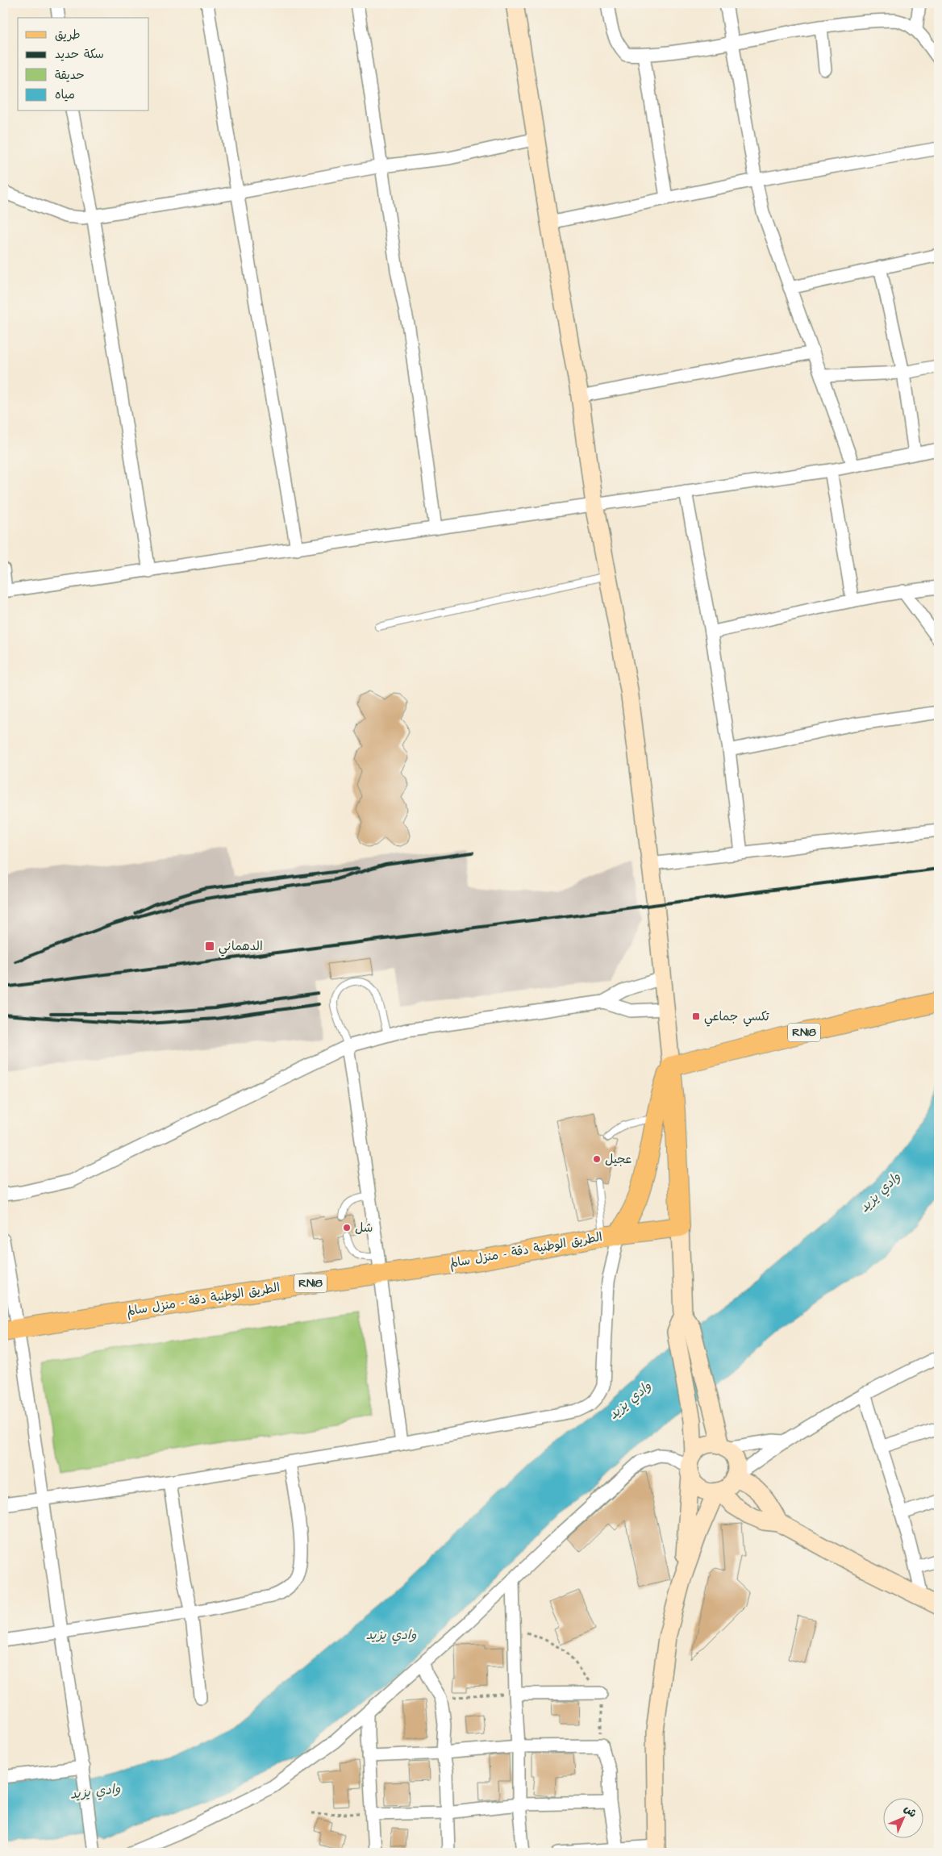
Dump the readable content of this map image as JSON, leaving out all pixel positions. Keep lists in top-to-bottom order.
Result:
{
  "streets": {
    "main road": ["RN18", "الطريق الوطنية دقة - منزل سالم"]
  },
  "crossings": [
    ["RN18", "الطريق الوطنية دقة - منزل سالم"]
  ],
  "water": ["وادي يزيد"],
  "places": {
    "transit": ["الدهماني", "تكسي جماعي"],
    "other": ["عجيل", "شل"]
  },
  "legend": [
    "طريق",
    "سكة حديد",
    "حديقة",
    "مياه"
  ],
  "north": "top right"
}
